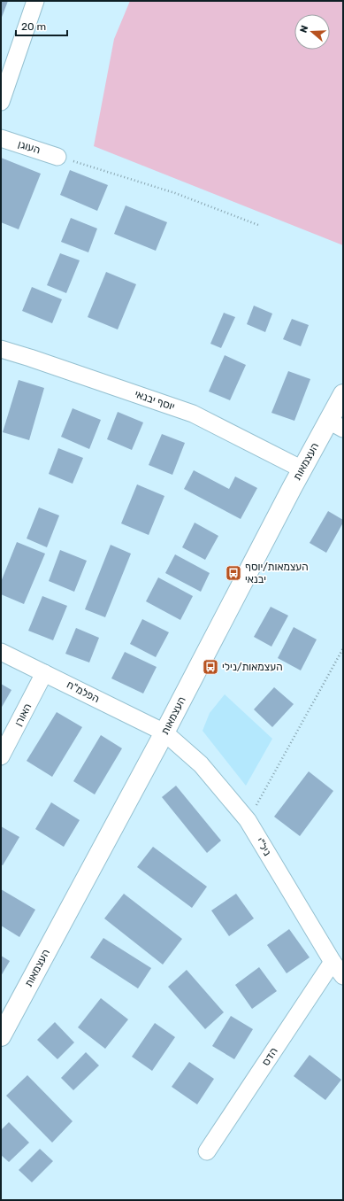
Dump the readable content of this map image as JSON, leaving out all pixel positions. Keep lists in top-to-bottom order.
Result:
{
  "streets": {
    "street": [
      "העוגן",
      "יוסף יבנאי",
      "העצמאות",
      "הפלמ\"ח",
      "האורן",
      "ניל\"י",
      "הדס"
    ]
  },
  "crossings": [
    ["יוסף יבנאי", "העצמאות"],
    ["העצמאות", "הפלמ\"ח"],
    ["העצמאות", "ניל\"י"],
    ["הפלמ\"ח", "האורן"],
    ["הפלמ\"ח", "ניל\"י"],
    ["ניל\"י", "הדס"]
  ],
  "places": {
    "bus stop": ["העצמאות/יוסף יבנאי", "העצמאות/נילי"]
  },
  "scale_bar": "20 m",
  "north": "left"
}
